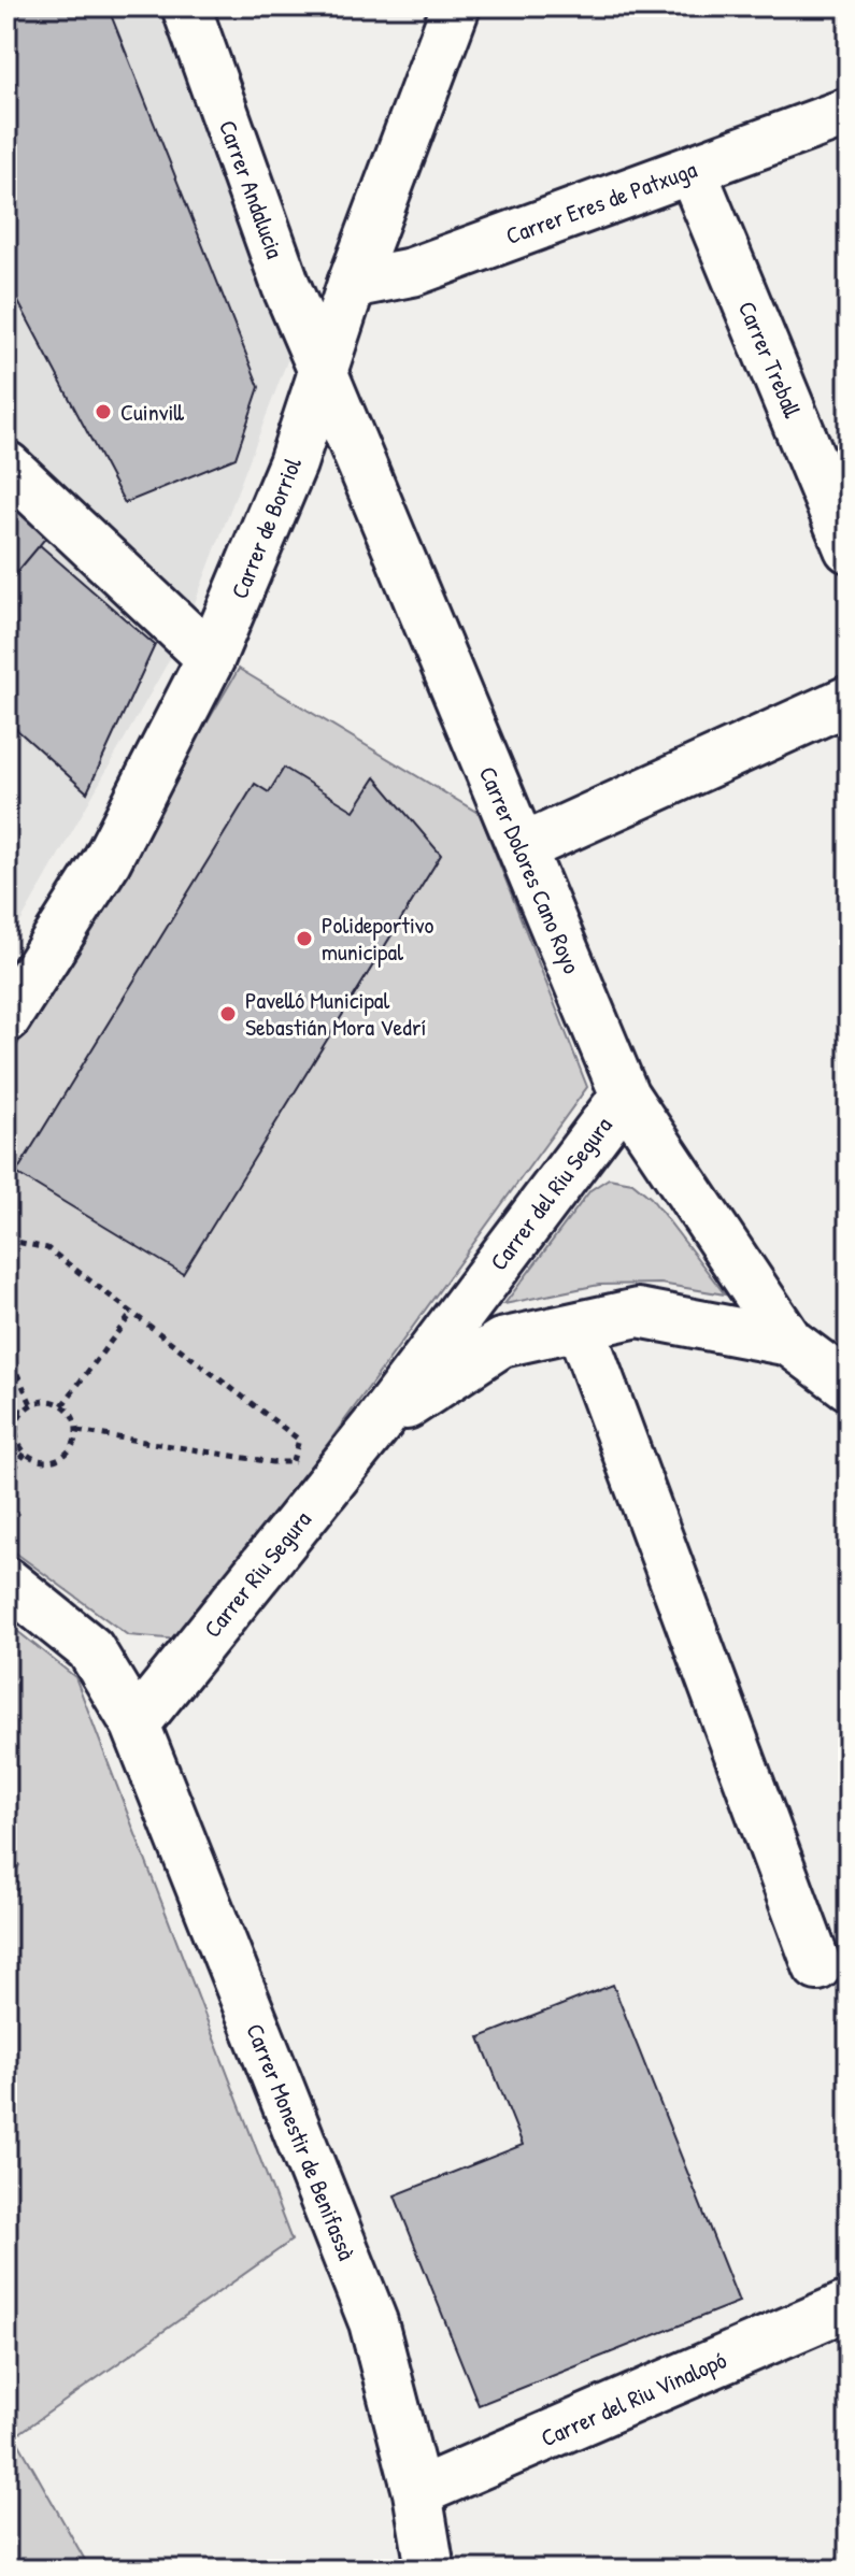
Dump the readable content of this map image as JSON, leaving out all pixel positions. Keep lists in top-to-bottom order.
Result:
{
  "streets": {
    "street": [
      "Carrer Andalucia",
      "Carrer Eres de Patxuga",
      "Carrer Treball",
      "Carrer de Borriol",
      "Carrer Dolores Cano Royo",
      "Carrer del Riu Segura",
      "Carrer Riu Segura",
      "Carrer Monestir de Benifassà",
      "Carrer del Riu Vinalopó"
    ]
  },
  "crossings": [
    ["Carrer Andalucia", "Carrer de Borriol"],
    ["Carrer Andalucia", "Carrer Dolores Cano Royo"],
    ["Carrer Eres de Patxuga", "Carrer Treball"],
    ["Carrer Eres de Patxuga", "Carrer de Borriol"],
    ["Carrer de Borriol", "Carrer Dolores Cano Royo"],
    ["Carrer Dolores Cano Royo", "Carrer del Riu Segura"],
    ["Carrer del Riu Segura", "Carrer Riu Segura"],
    ["Carrer Riu Segura", "Carrer Monestir de Benifassà"],
    ["Carrer Monestir de Benifassà", "Carrer del Riu Vinalopó"]
  ],
  "places": ["Cuinvill", "Polideportivo municipal", "Pavelló Municipal Sebastián Mora Vedrí"]
}
